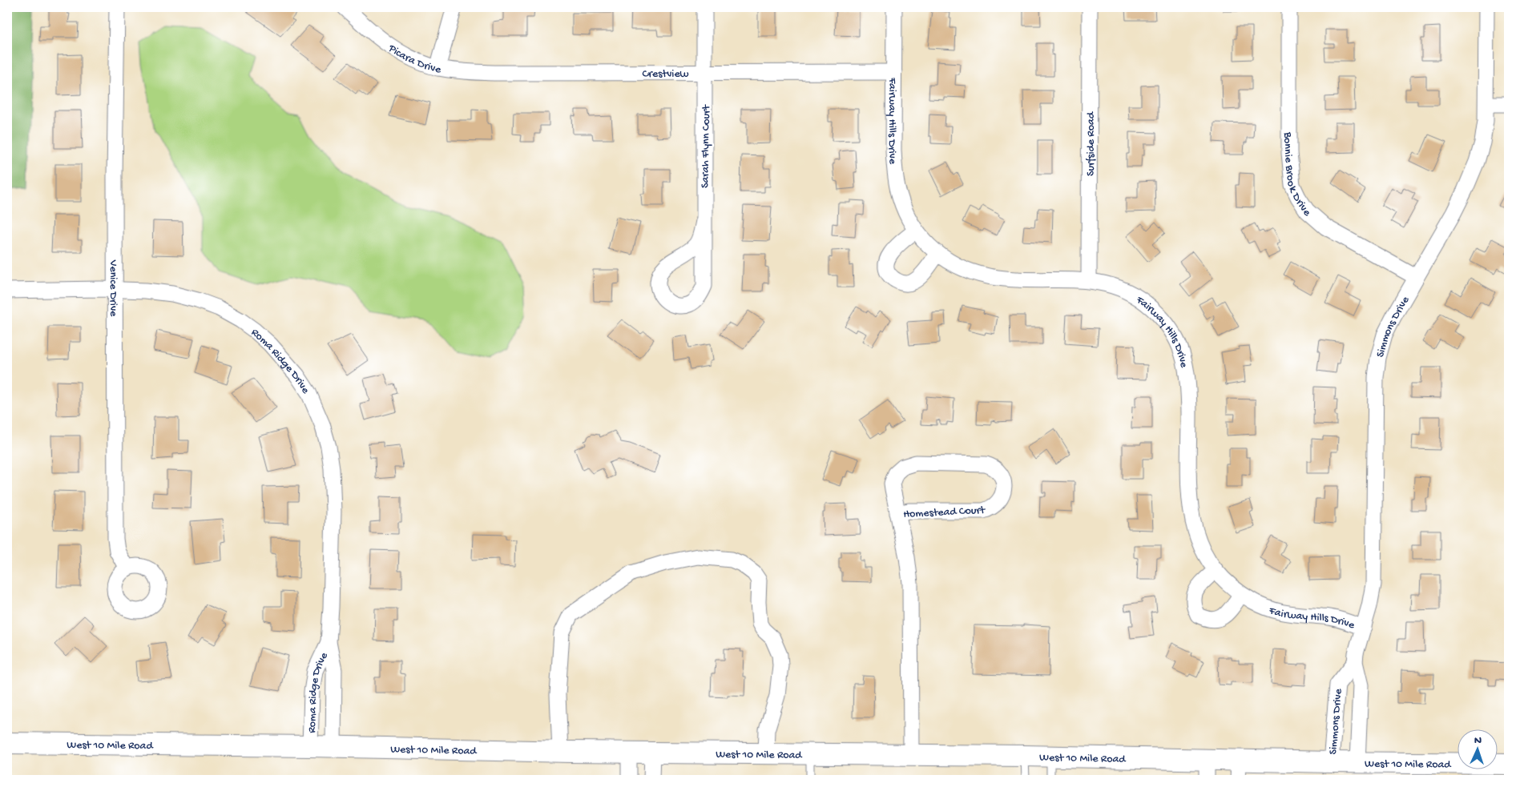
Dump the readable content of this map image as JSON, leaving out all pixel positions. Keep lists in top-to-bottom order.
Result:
{
  "streets": {
    "main road": ["West 10 Mile Road"],
    "street": [
      "Picara Drive",
      "Crestview",
      "Fairway Hills Drive",
      "Surfside Road",
      "Sarah Flynn Court",
      "Bonnie Brook Drive",
      "Venice Drive",
      "Simmons Drive",
      "Roma Ridge Drive",
      "Homestead Court"
    ]
  },
  "crossings": [
    ["Picara Drive", "Crestview"],
    ["Crestview", "Fairway Hills Drive"],
    ["Crestview", "Sarah Flynn Court"],
    ["Fairway Hills Drive", "Surfside Road"],
    ["Fairway Hills Drive", "Simmons Drive"],
    ["Bonnie Brook Drive", "Simmons Drive"],
    ["Venice Drive", "Roma Ridge Drive"],
    ["Simmons Drive", "West 10 Mile Road"],
    ["Roma Ridge Drive", "West 10 Mile Road"],
    ["Homestead Court", "West 10 Mile Road"]
  ],
  "north": "top"
}
